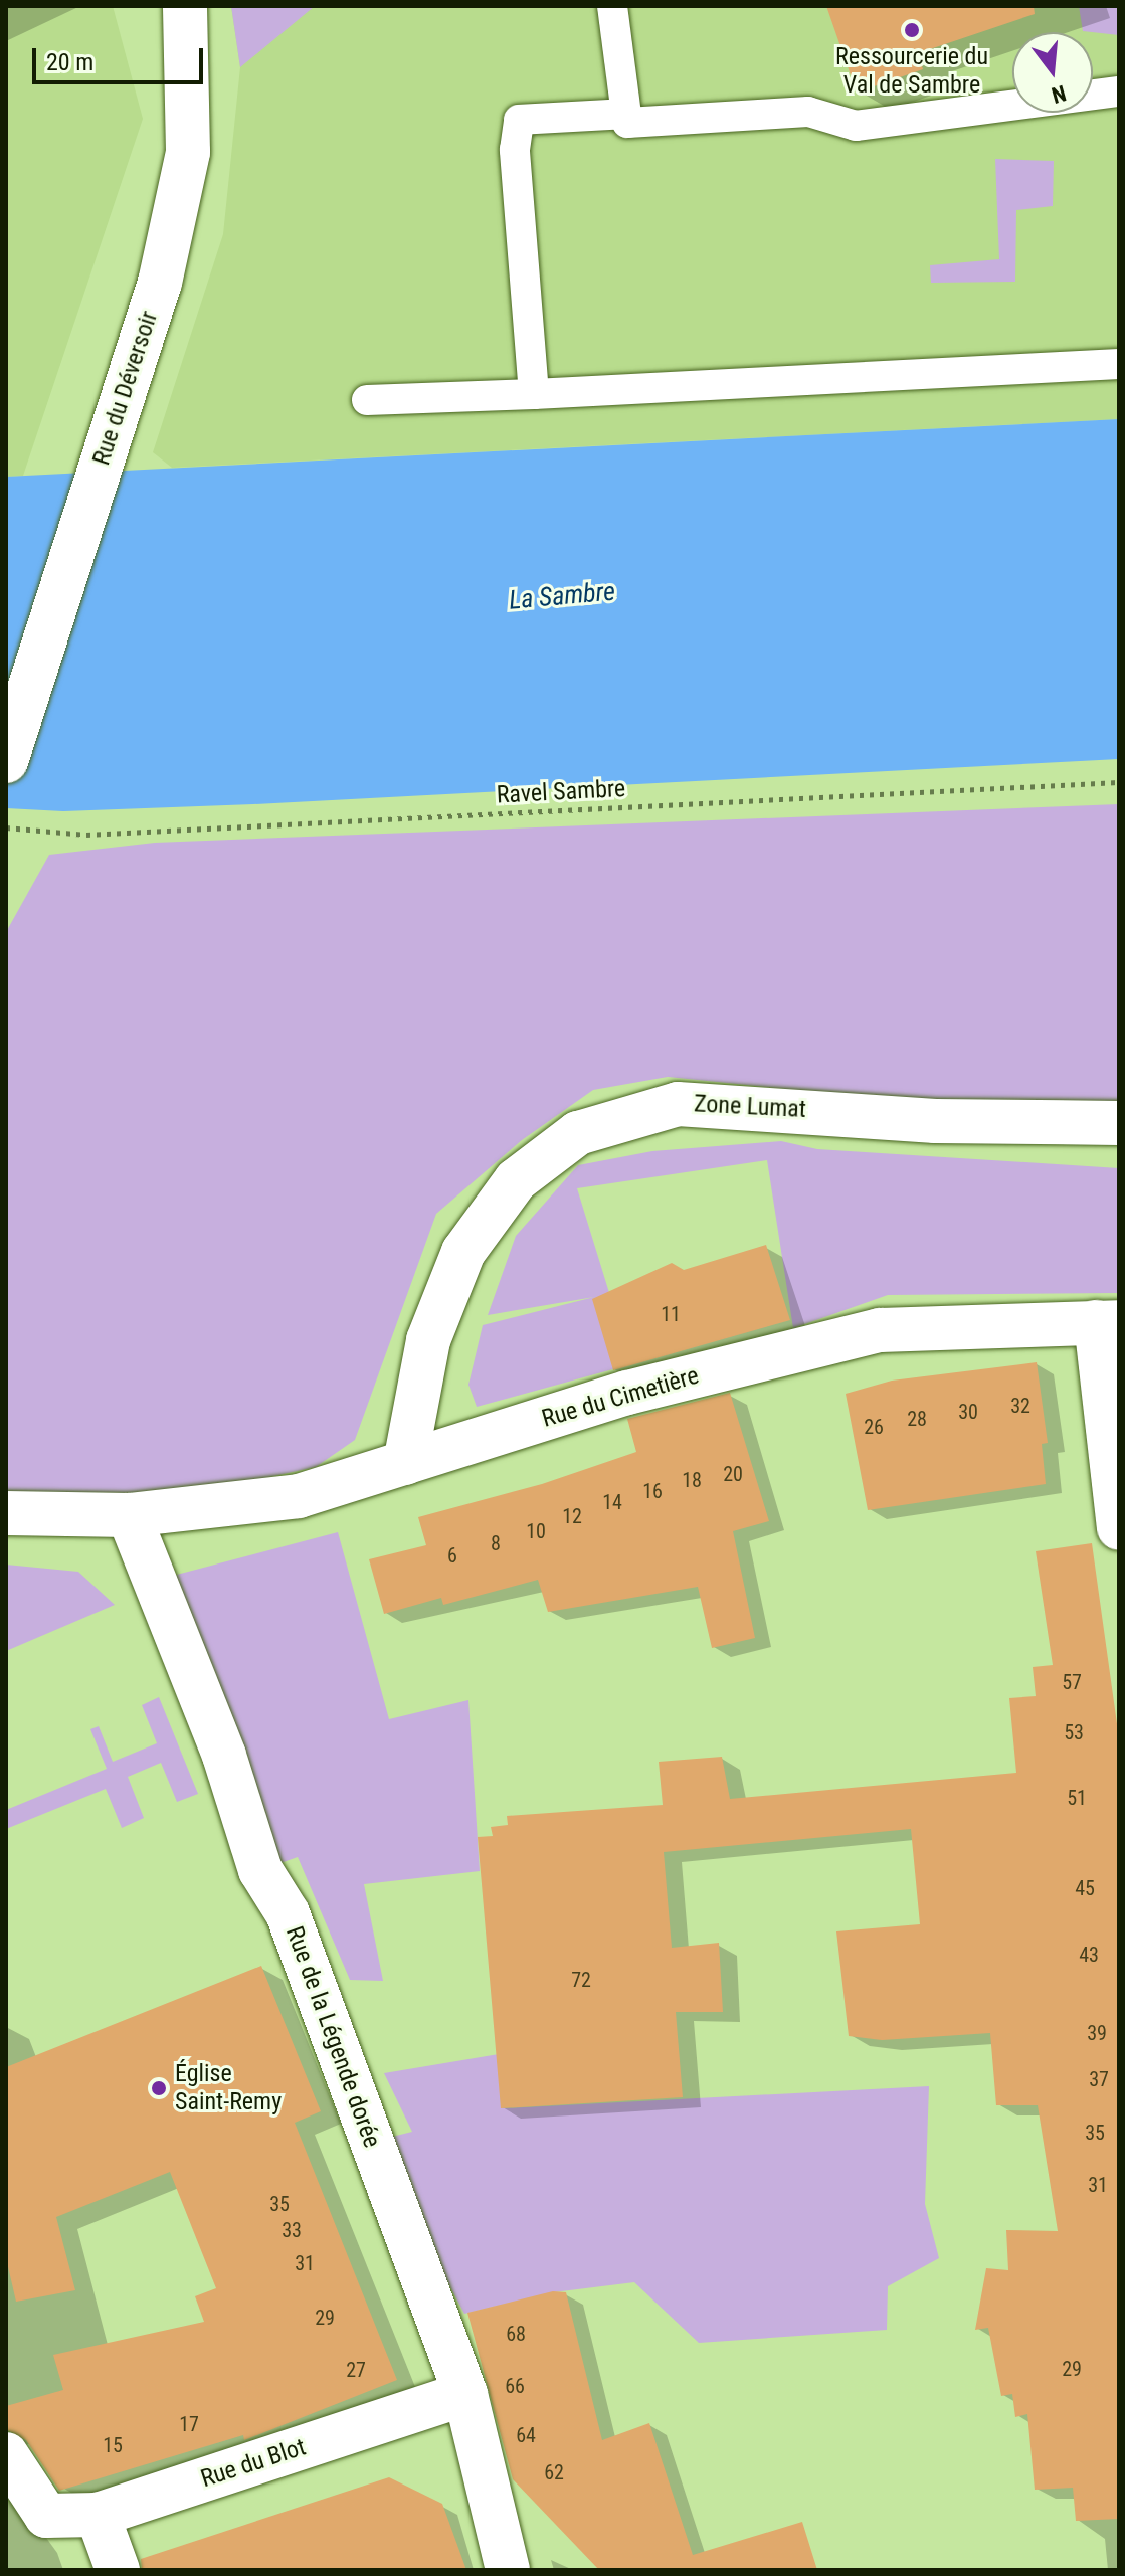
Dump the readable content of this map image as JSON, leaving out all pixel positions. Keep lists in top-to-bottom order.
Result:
{
  "streets": {
    "street": [
      "Rue du Déversoir",
      "Zone Lumat",
      "Rue du Cimetière",
      "Rue de la Légende dorée",
      "Rue du Blot"
    ],
    "path": ["Ravel Sambre"]
  },
  "crossings": [
    ["Zone Lumat", "Rue du Cimetière"],
    ["Rue du Cimetière", "Rue de la Légende dorée"],
    ["Rue de la Légende dorée", "Rue du Blot"]
  ],
  "water": ["La Sambre"],
  "places": ["Ressourcerie du Val de Sambre", "Église Saint-Remy"],
  "house_numbers": [
    "11",
    "32",
    "30",
    "28",
    "26",
    "20",
    "18",
    "16",
    "14",
    "12",
    "10",
    "8",
    "6",
    "57",
    "53",
    "51",
    "45",
    "43",
    "72",
    "39",
    "37",
    "35",
    "31",
    "35",
    "33",
    "31",
    "29",
    "68",
    "29",
    "27",
    "66",
    "17",
    "64",
    "15",
    "62"
  ],
  "scale_bar": "20 m",
  "north": "bottom"
}
